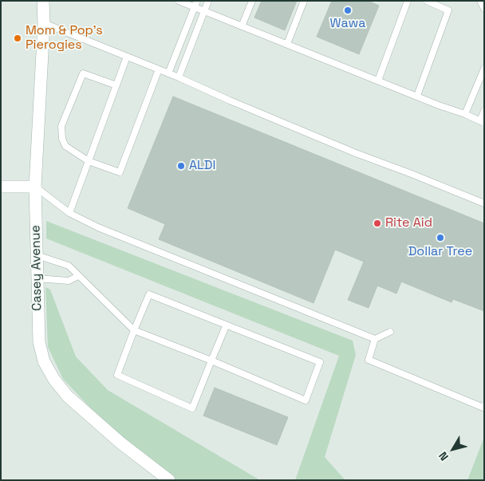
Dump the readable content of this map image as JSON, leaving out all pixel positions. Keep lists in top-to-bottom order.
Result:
{
  "streets": {
    "street": ["Casey Avenue"]
  },
  "places": [
    "Wawa",
    "Mom & Pop's Pierogies",
    "ALDI",
    "Rite Aid",
    "Dollar Tree"
  ],
  "north": "bottom left"
}
